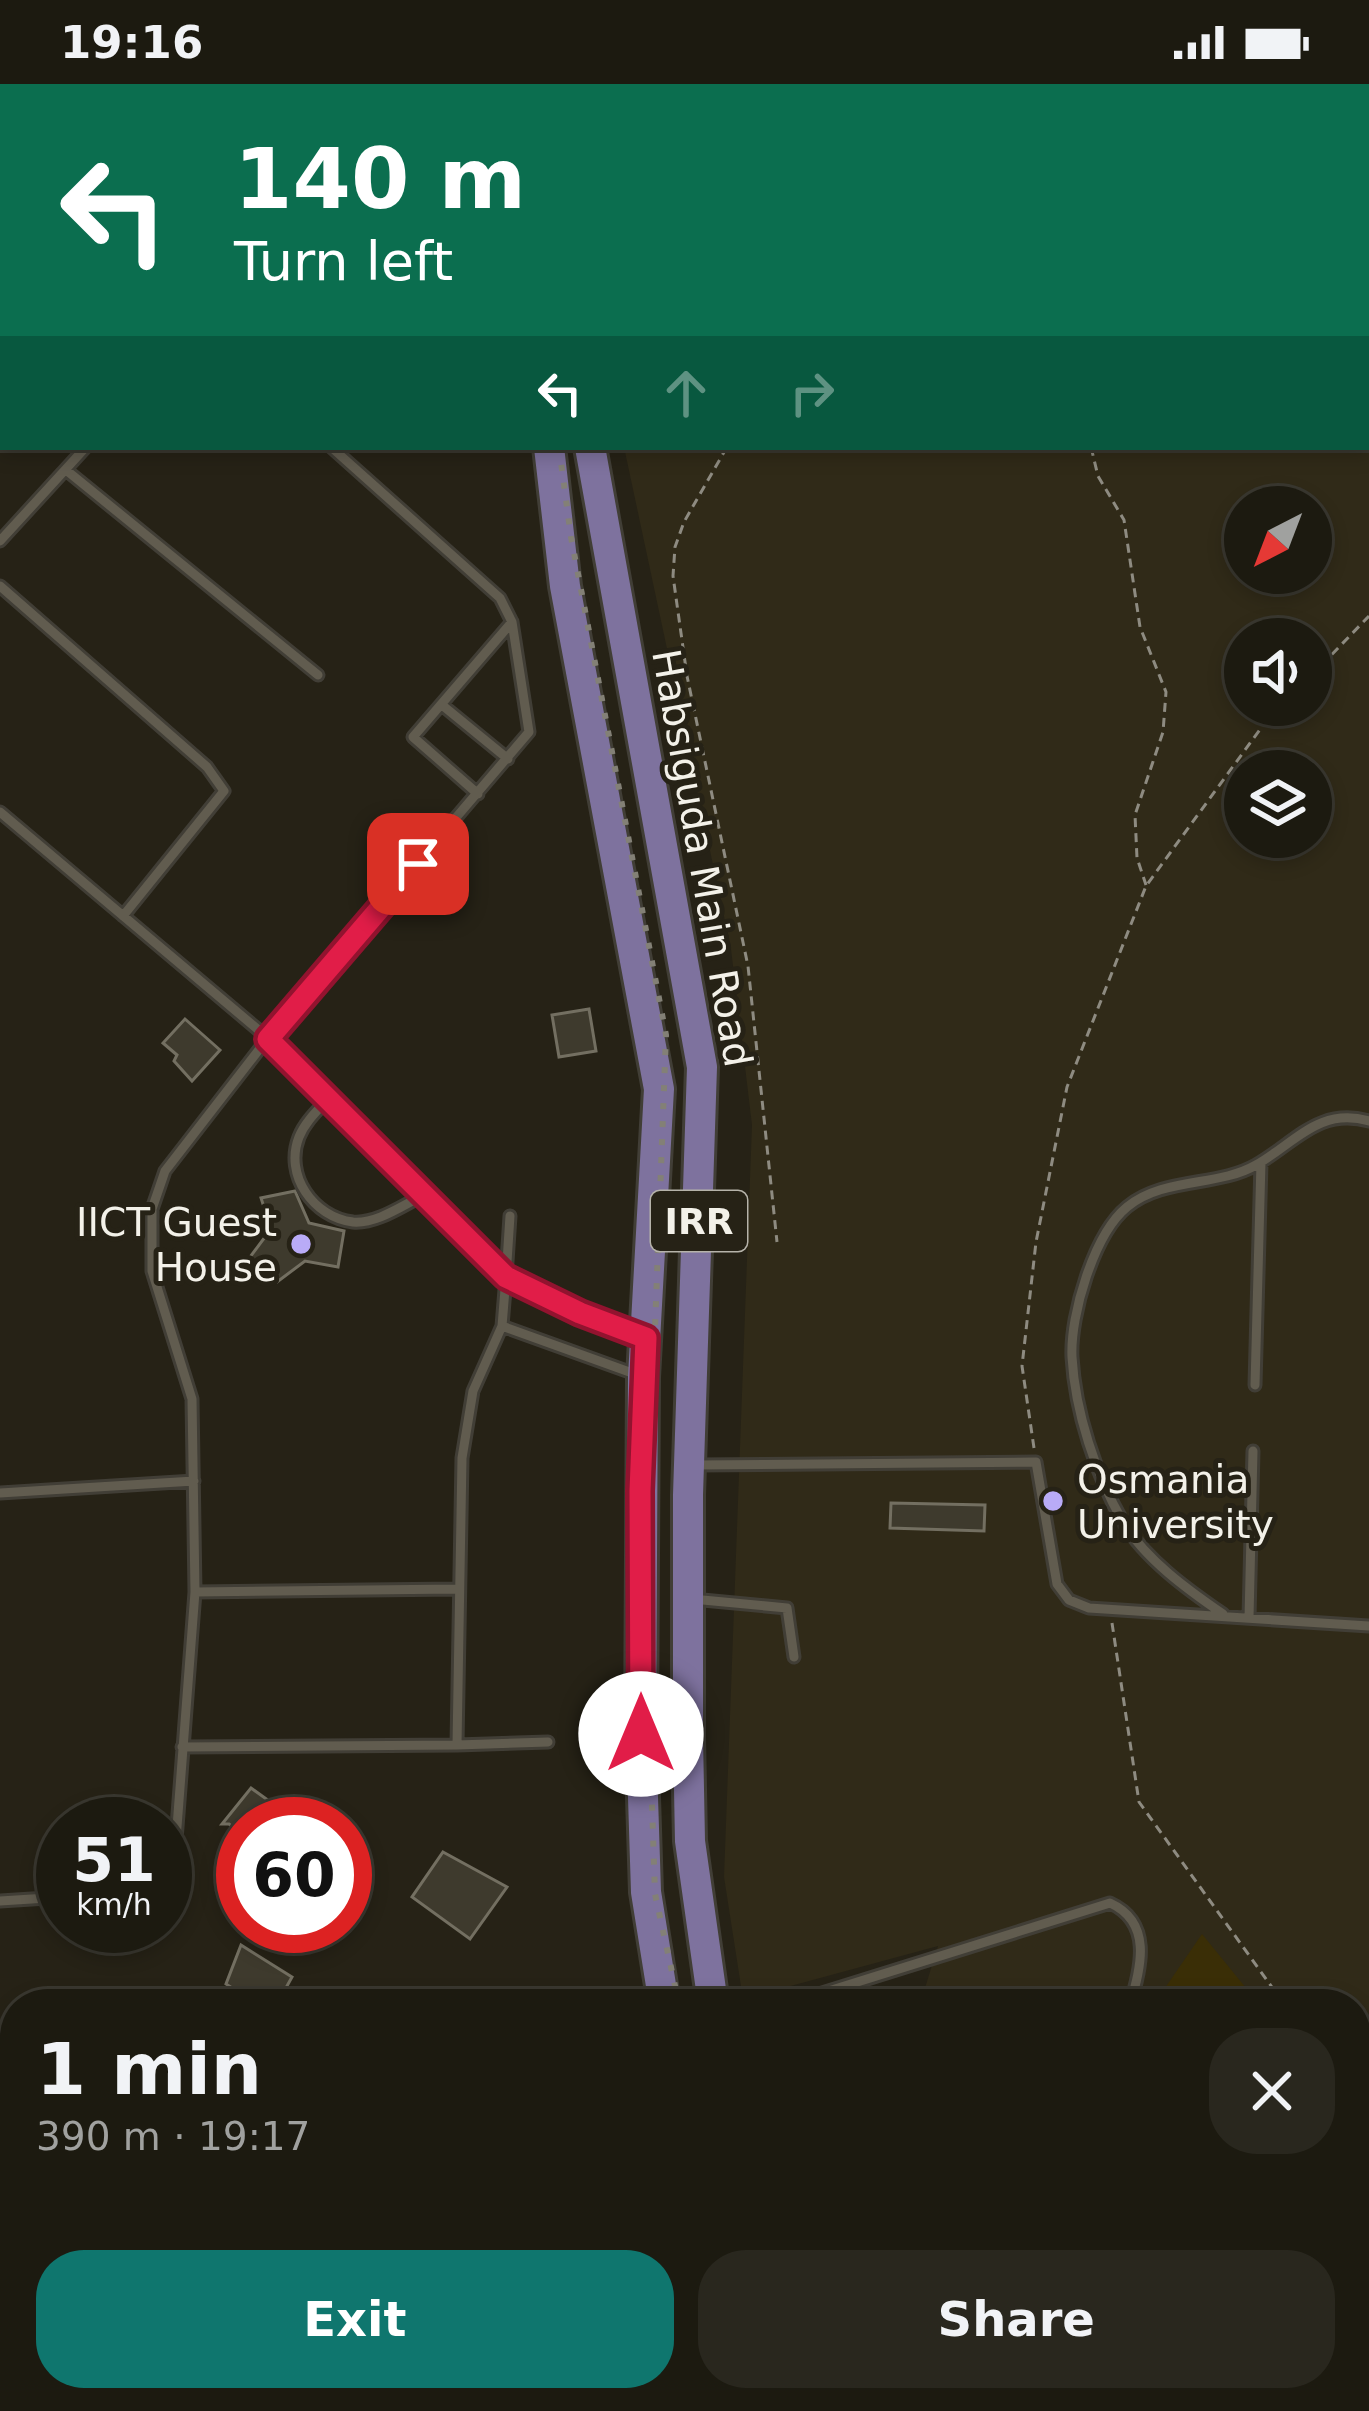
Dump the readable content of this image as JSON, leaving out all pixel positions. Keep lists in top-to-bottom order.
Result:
{
  "streets": {
    "main road": ["Habsiguda Main Road", "IRR"]
  },
  "places": ["IICT Guest House", "Osmania University"],
  "north": "bottom left",
  "page": {
    "status": "19:16",
    "turn": ["140 m", "Turn left"],
    "speed": "51 km/h",
    "limit": "60",
    "heading": ["1 min", "390 m · 19:17"],
    "buttons": ["Exit", "Share"]
  }
}
